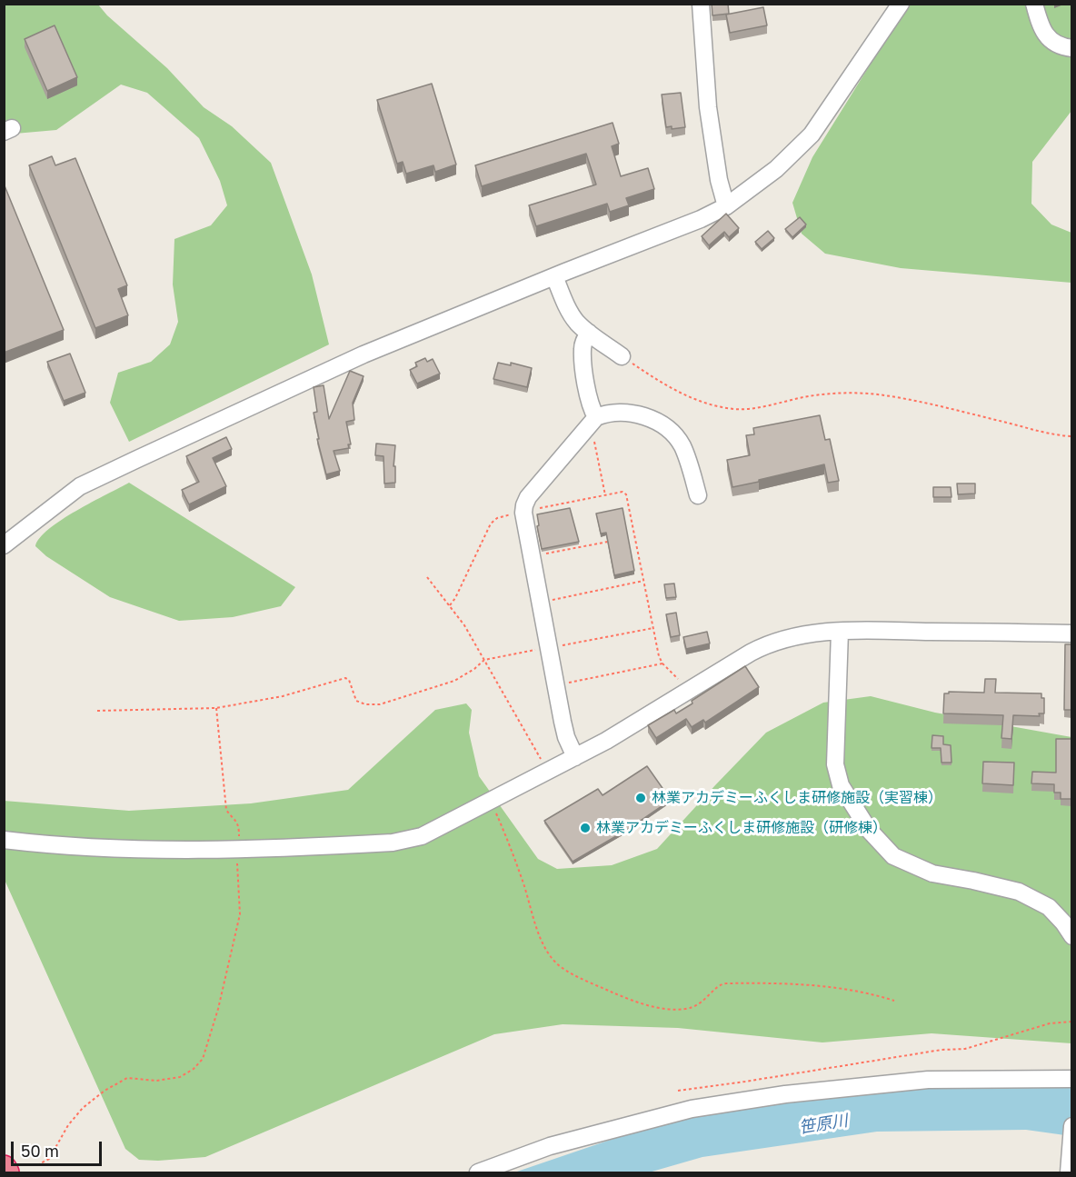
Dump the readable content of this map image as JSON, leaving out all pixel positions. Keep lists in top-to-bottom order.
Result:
{
  "water": ["笹原川"],
  "places": ["林業アカデミーふくしま研修施設（実習棟）", "林業アカデミーふくしま研修施設（研修棟）"],
  "scale_bar": "50 m"
}
